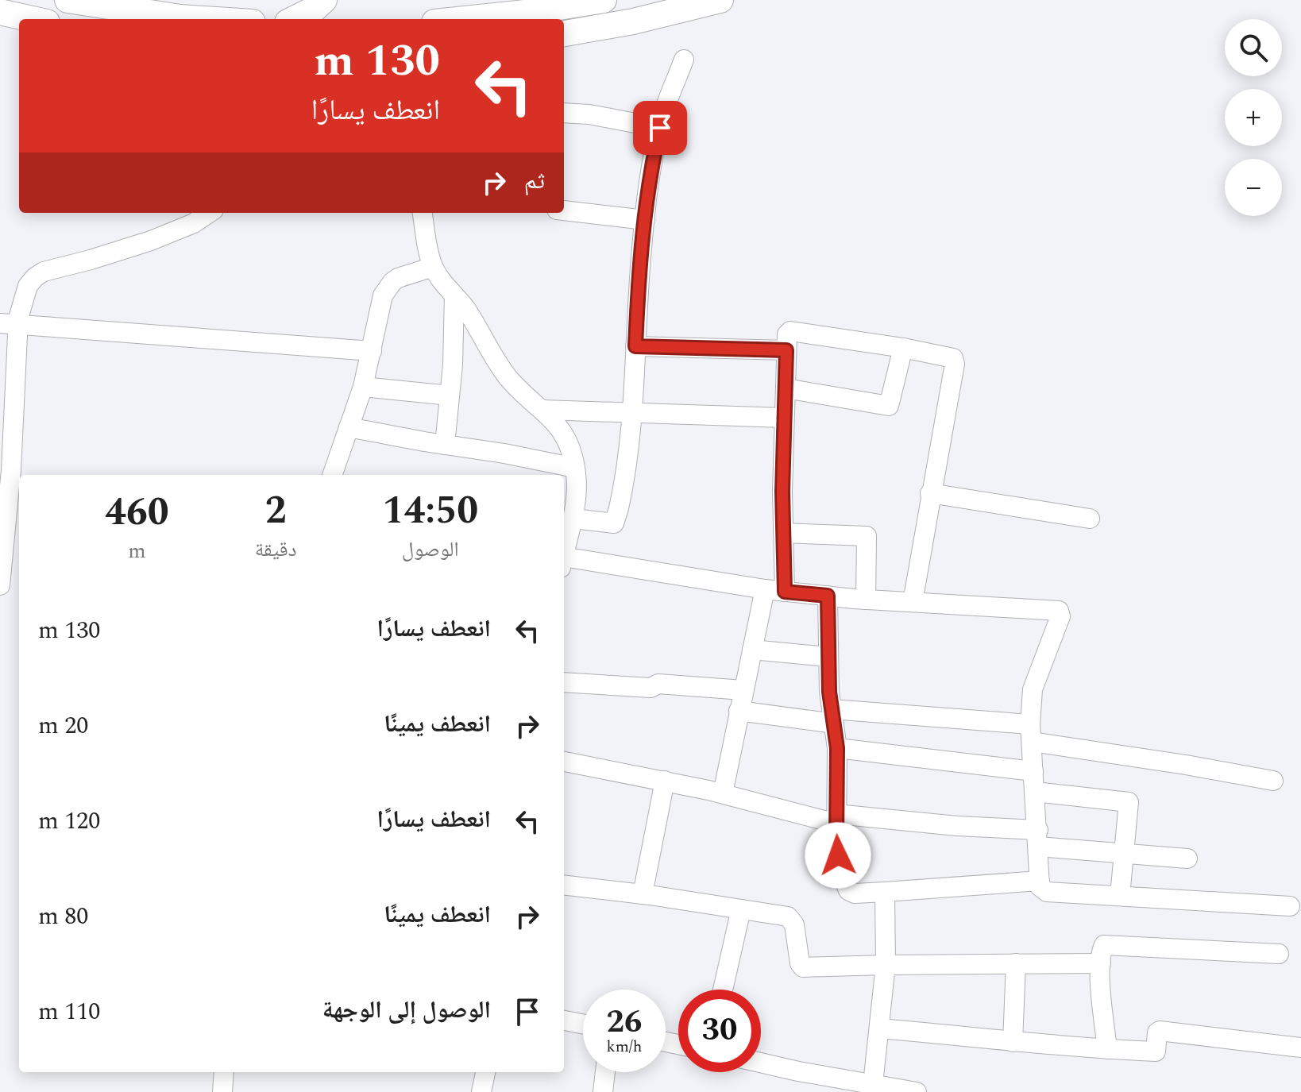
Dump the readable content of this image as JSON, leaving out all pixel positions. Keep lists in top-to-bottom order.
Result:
{
  "page": {
    "map_buttons": ["+", "−"],
    "turn": ["130 m", "انعطف يسارًا"],
    "then": "ثم",
    "eta": [
      "14:50",
      "الوصول",
      "2",
      "دقيقة",
      "460",
      "m"
    ],
    "list": [
      {
        "name": "انعطف يسارًا",
        "value": "130 m"
      },
      {
        "name": "انعطف يمينًا",
        "value": "20 m"
      },
      {
        "name": "انعطف يسارًا",
        "value": "120 m"
      },
      {
        "name": "انعطف يمينًا",
        "value": "80 m"
      },
      {
        "name": "الوصول إلى الوجهة",
        "value": "110 m"
      }
    ],
    "speed": "26 km/h",
    "limit": "30"
  }
}
